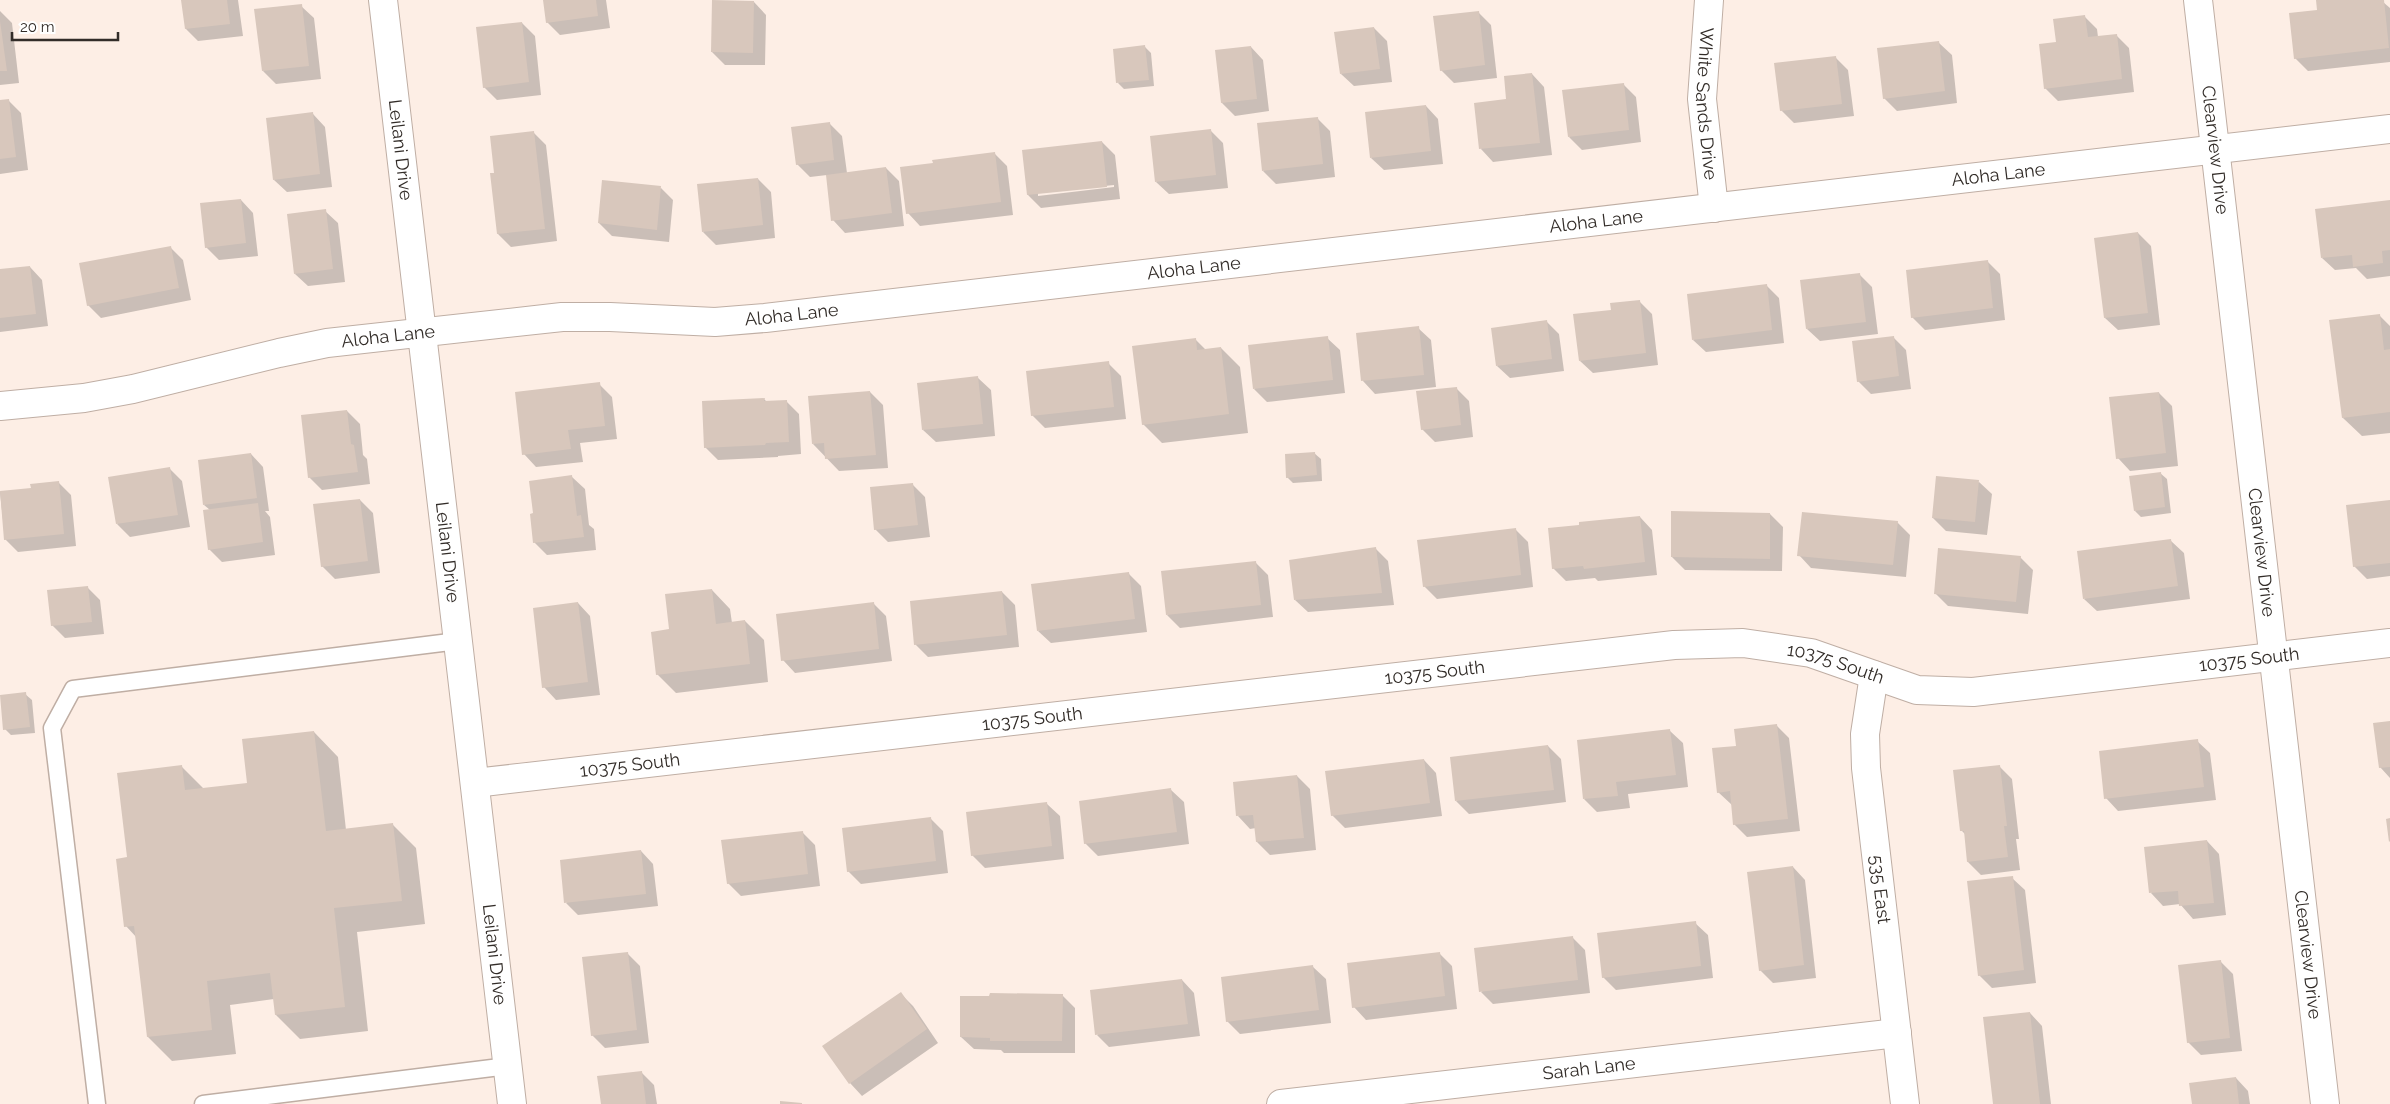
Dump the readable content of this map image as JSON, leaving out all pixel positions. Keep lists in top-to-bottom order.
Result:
{
  "streets": {
    "street": [
      "White Sands Drive",
      "Leilani Drive",
      "Clearview Drive",
      "Aloha Lane",
      "10375 South",
      "535 East",
      "Sarah Lane"
    ]
  },
  "crossings": [
    ["White Sands Drive", "Aloha Lane"],
    ["Leilani Drive", "Aloha Lane"],
    ["Leilani Drive", "10375 South"],
    ["Clearview Drive", "Aloha Lane"],
    ["Clearview Drive", "10375 South"],
    ["10375 South", "535 East"],
    ["535 East", "Sarah Lane"]
  ],
  "scale_bar": "20 m"
}
